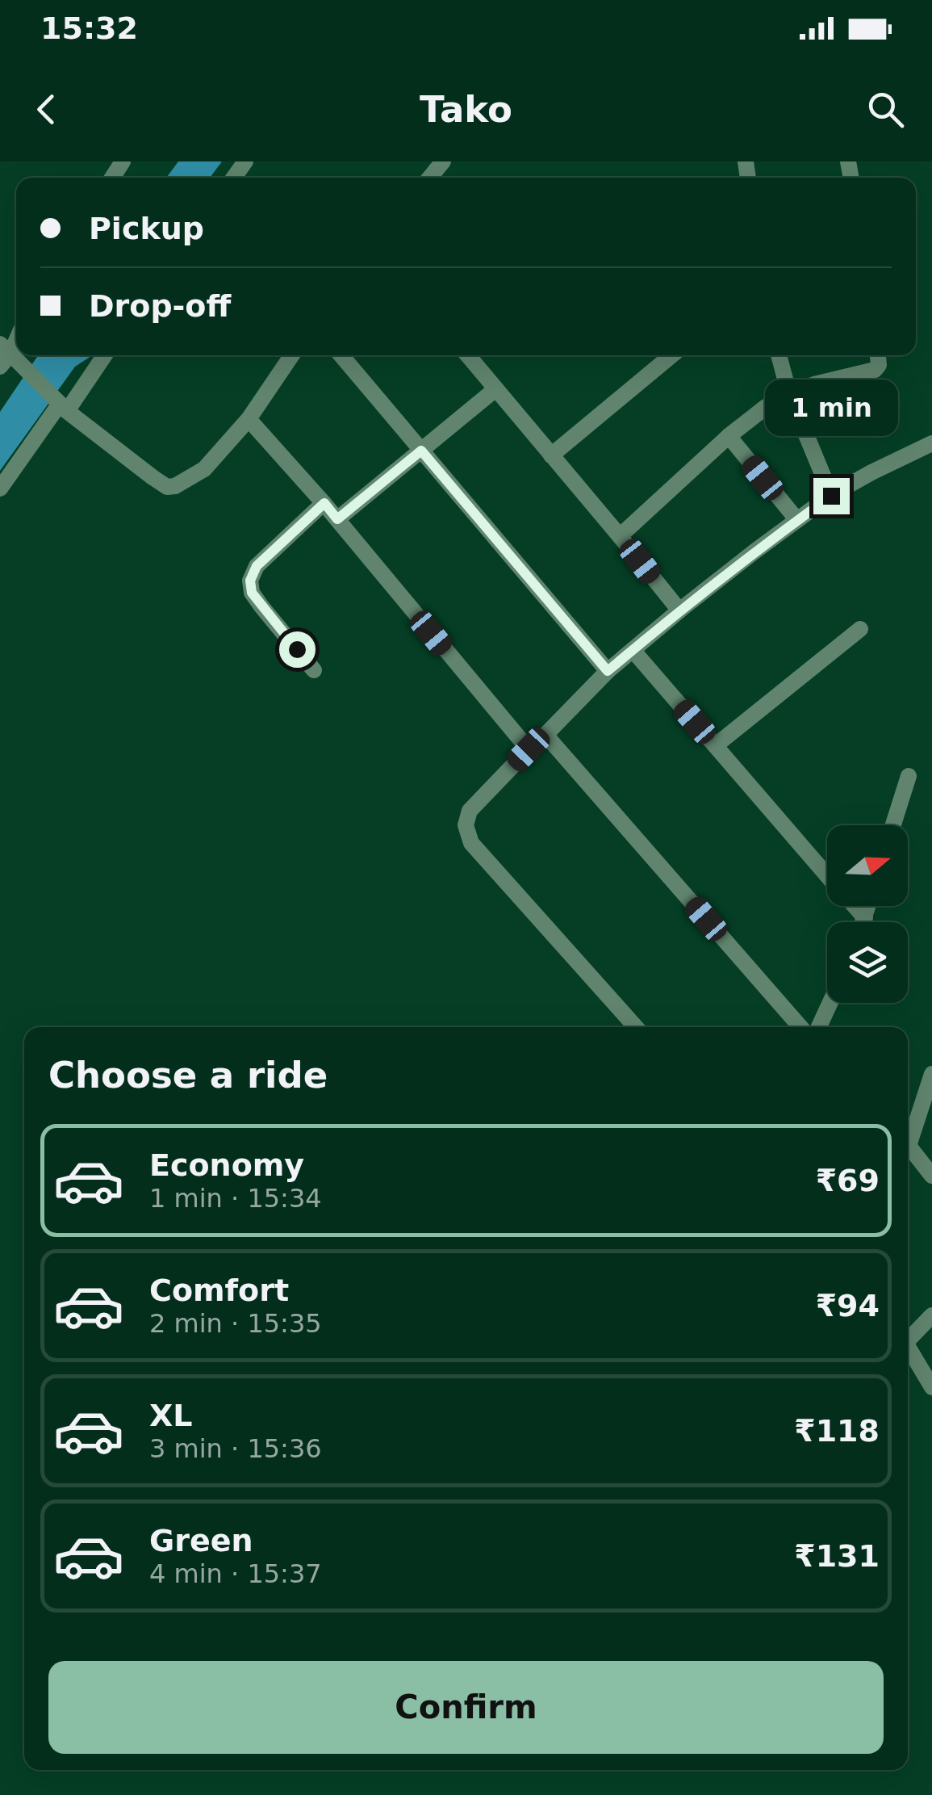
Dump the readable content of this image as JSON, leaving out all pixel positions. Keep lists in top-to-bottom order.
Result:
{
  "north": "right",
  "page": {
    "status": "15:32",
    "header": "Tako",
    "banner": ["Pickup", "Drop-off"],
    "bubble": "1 min",
    "heading": "Choose a ride",
    "list": [
      {
        "name": "Economy",
        "note": "1 min · 15:34",
        "value": "₹69"
      },
      {
        "name": "Comfort",
        "note": "2 min · 15:35",
        "value": "₹94"
      },
      {
        "name": "XL",
        "note": "3 min · 15:36",
        "value": "₹118"
      },
      {
        "name": "Green",
        "note": "4 min · 15:37",
        "value": "₹131"
      }
    ],
    "buttons": "Confirm"
  }
}
